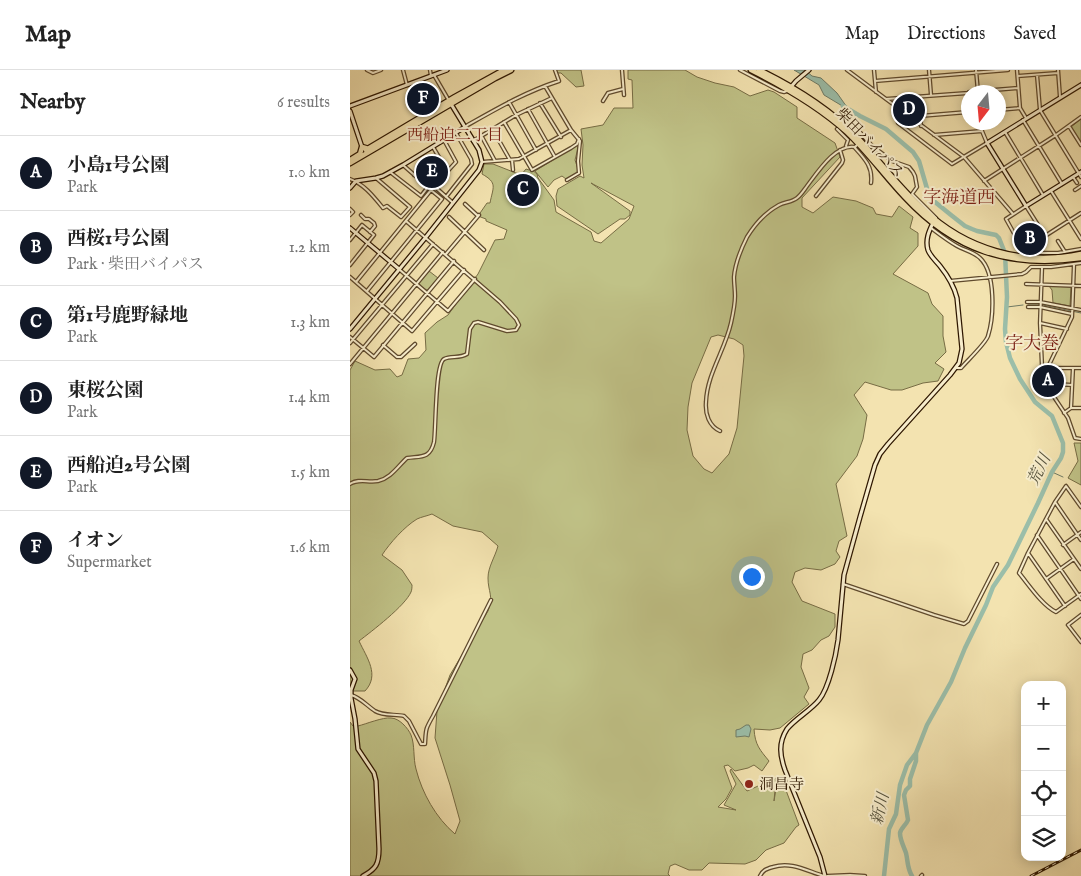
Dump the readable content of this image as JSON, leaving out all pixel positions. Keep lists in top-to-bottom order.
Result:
{
  "streets": {
    "highway": ["柴田バイパス"]
  },
  "districts": ["西船迫二丁目", "字海道西", "字大巻"],
  "water": ["荒川", "新川"],
  "places": ["洞昌寺"],
  "north": "bottom",
  "page": {
    "header": "Map",
    "nav": ["Map", "Directions", "Saved"],
    "heading": ["Nearby", "6 results"],
    "pins": [
      "F",
      "D",
      "E",
      "C",
      "B",
      "A"
    ],
    "list": [
      {
        "mark": "A",
        "name": "小島1号公園",
        "note": "Park",
        "value": "1.0 km"
      },
      {
        "mark": "B",
        "name": "西桜1号公園",
        "note": "Park · 柴田バイパス",
        "value": "1.2 km"
      },
      {
        "mark": "C",
        "name": "第1号鹿野緑地",
        "note": "Park",
        "value": "1.3 km"
      },
      {
        "mark": "D",
        "name": "東桜公園",
        "note": "Park",
        "value": "1.4 km"
      },
      {
        "mark": "E",
        "name": "西船迫2号公園",
        "note": "Park",
        "value": "1.5 km"
      },
      {
        "mark": "F",
        "name": "イオン",
        "note": "Supermarket",
        "value": "1.6 km"
      }
    ],
    "map_buttons": ["+", "−"]
  }
}
